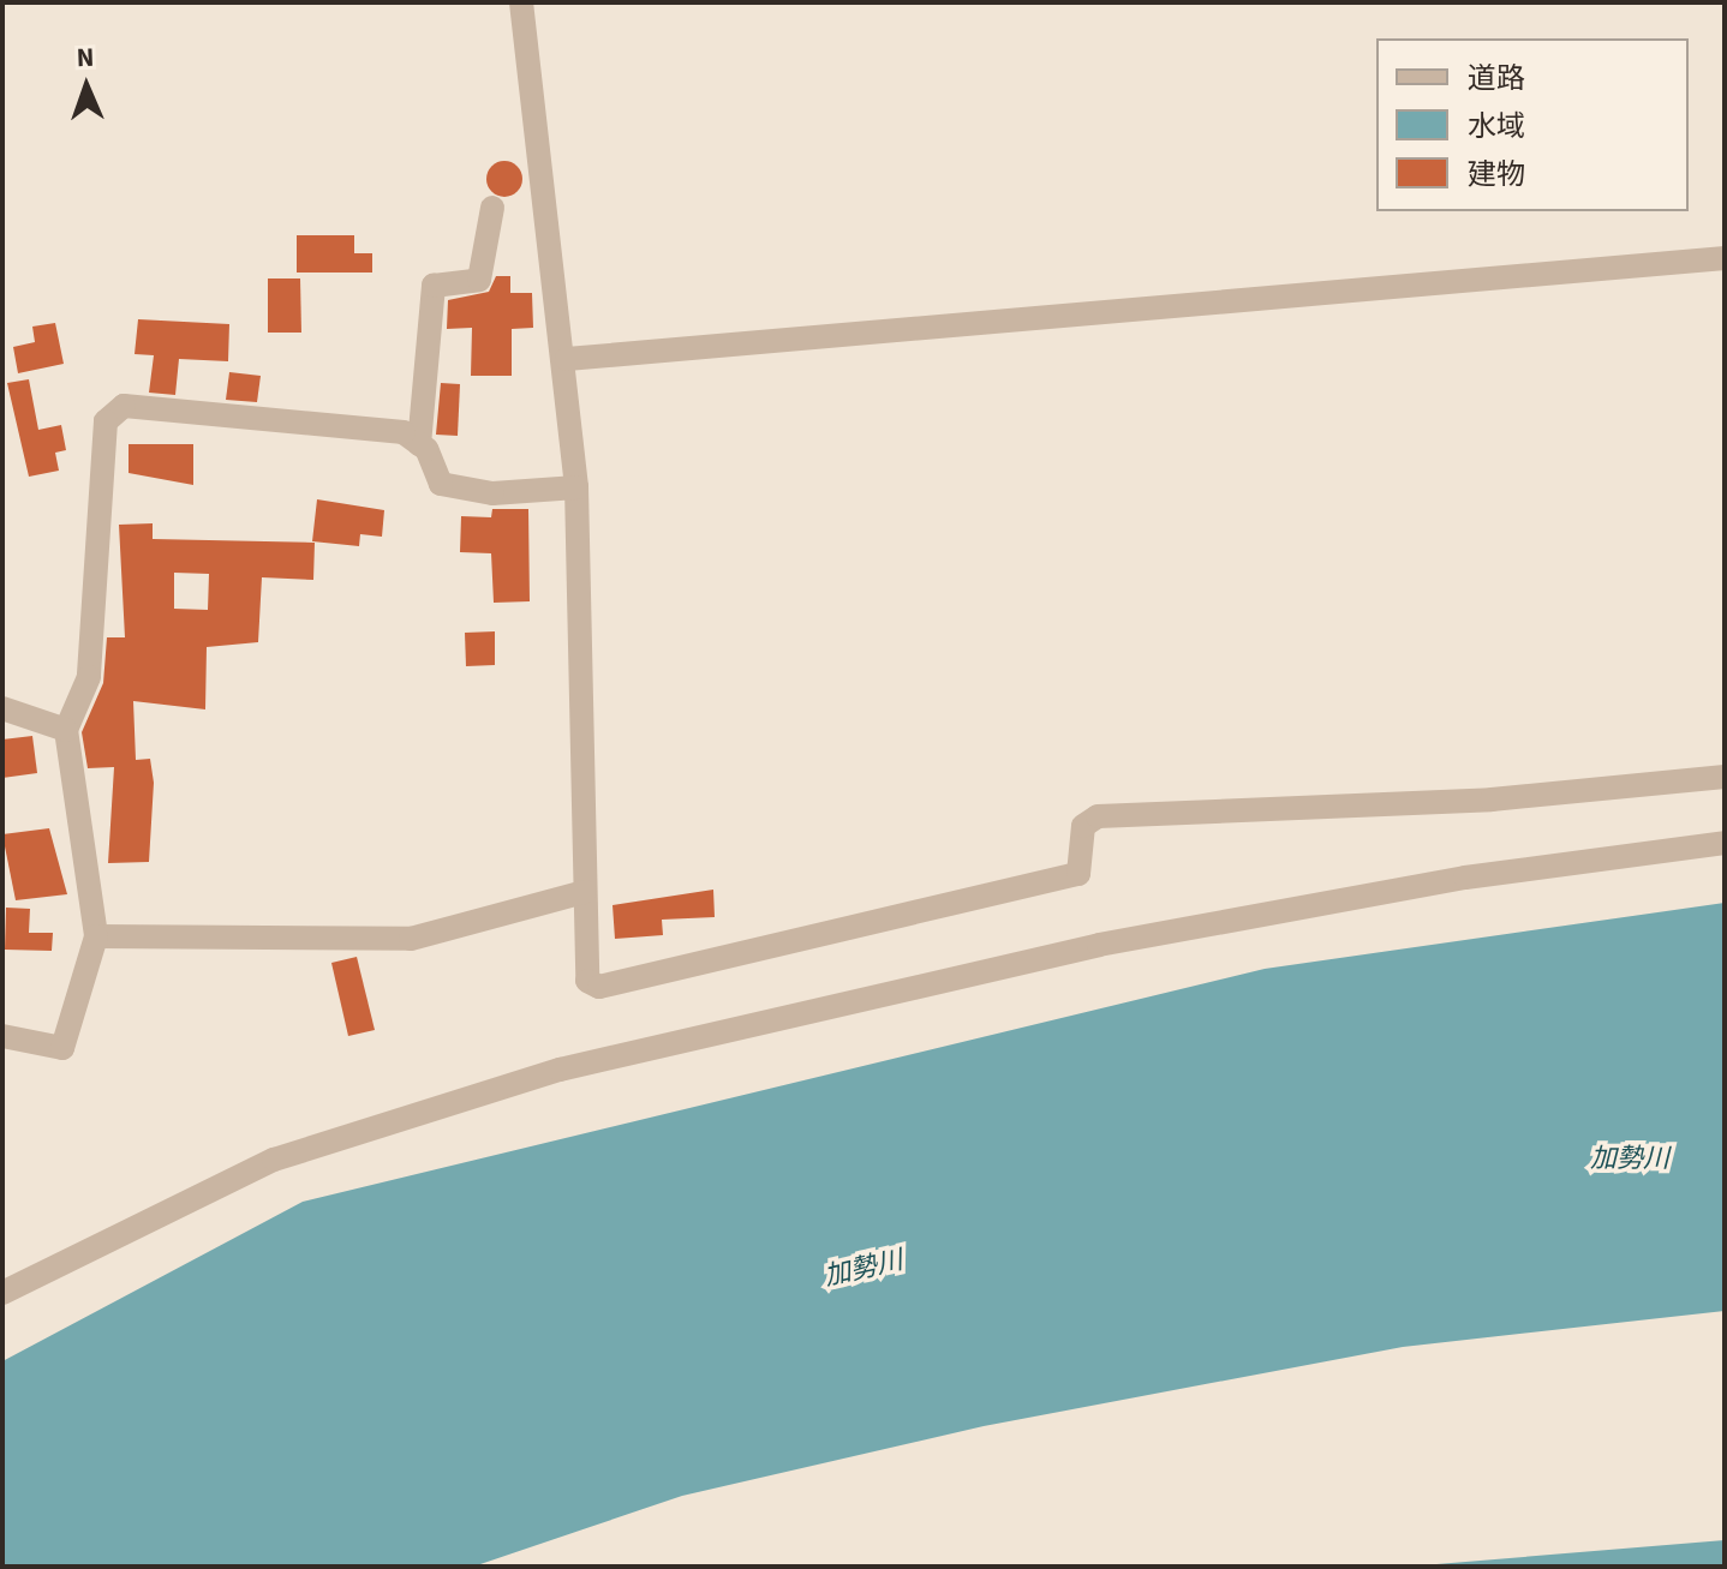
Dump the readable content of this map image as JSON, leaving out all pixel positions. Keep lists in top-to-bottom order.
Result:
{
  "water": ["加勢川"],
  "legend": ["道路", "水域", "建物"],
  "north": "top"
}
